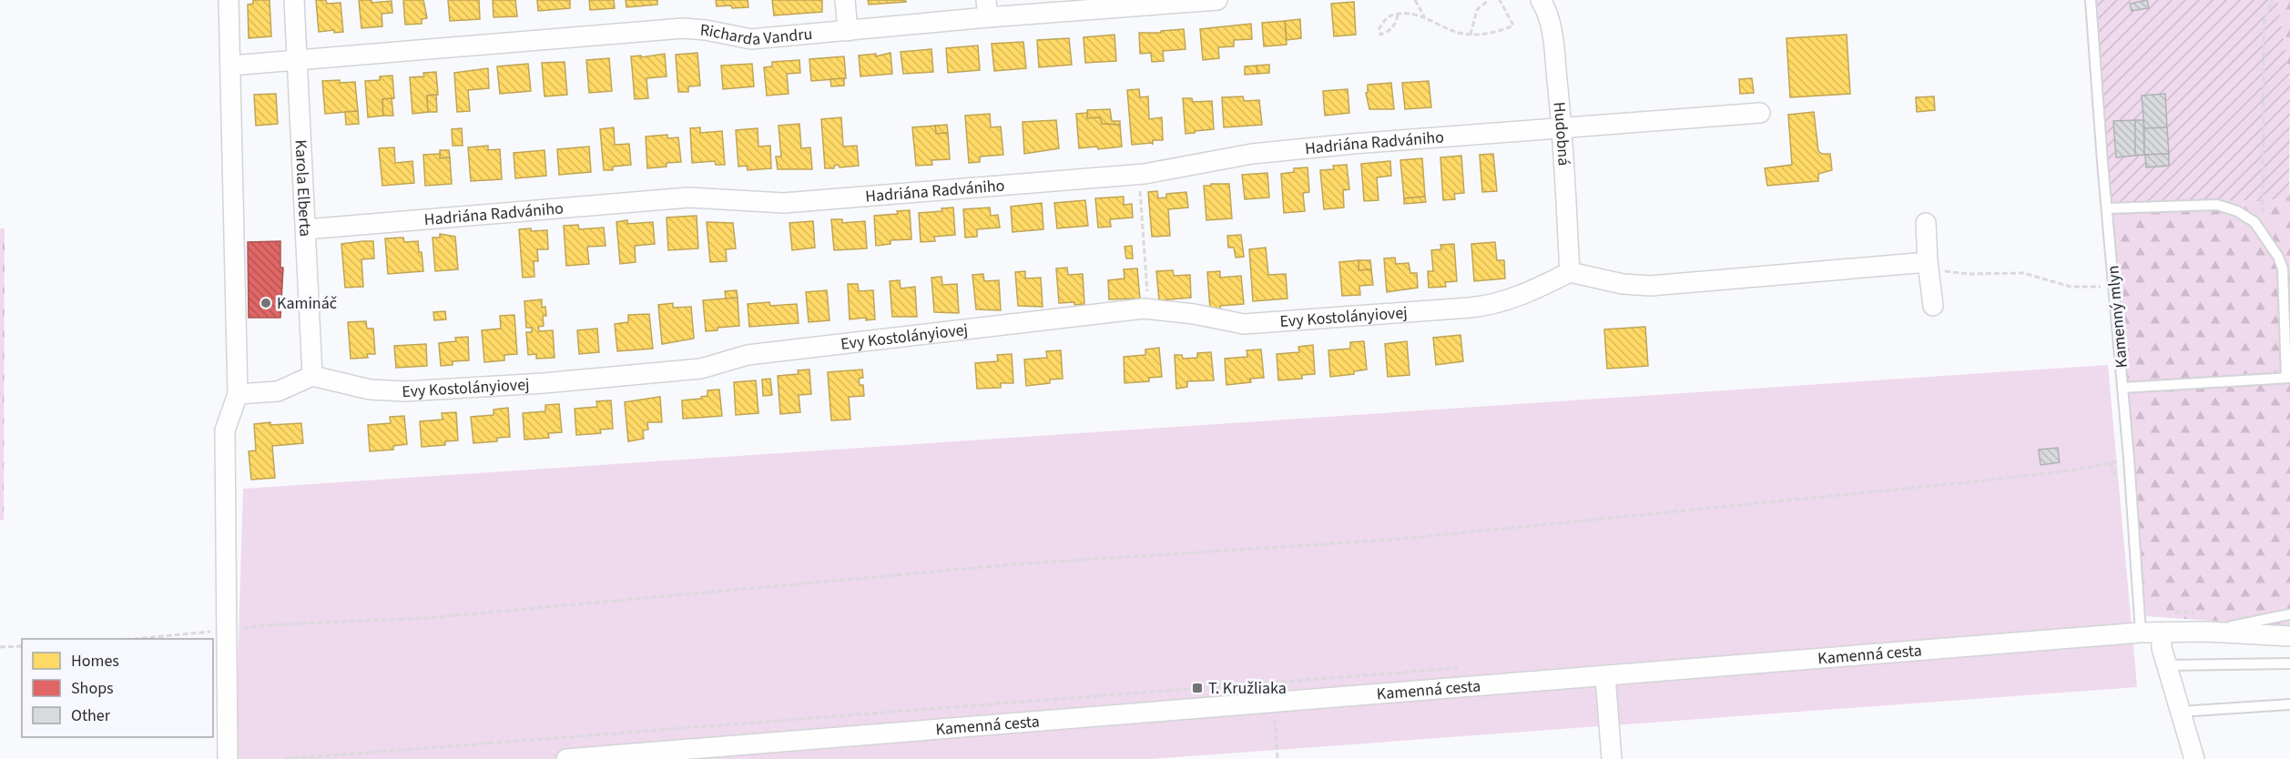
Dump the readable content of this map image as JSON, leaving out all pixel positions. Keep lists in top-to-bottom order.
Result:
{
  "streets": {
    "street": [
      "Richarda Vandru",
      "Hudobná",
      "Hadriána Radvániho",
      "Karola Elberta",
      "Evy Kostolányiovej",
      "Kamenná cesta"
    ],
    "lane": ["Kamenný mlyn"]
  },
  "crossings": [
    ["Richarda Vandru", "Karola Elberta"],
    ["Hudobná", "Hadriána Radvániho"],
    ["Hudobná", "Evy Kostolányiovej"],
    ["Hadriána Radvániho", "Karola Elberta"],
    ["Karola Elberta", "Evy Kostolányiovej"],
    ["Kamenný mlyn", "Kamenná cesta"]
  ],
  "places": {
    "other": ["Kamináč"],
    "transit": ["T. Kružliaka"]
  },
  "legend": ["Homes", "Shops", "Other"]
}
